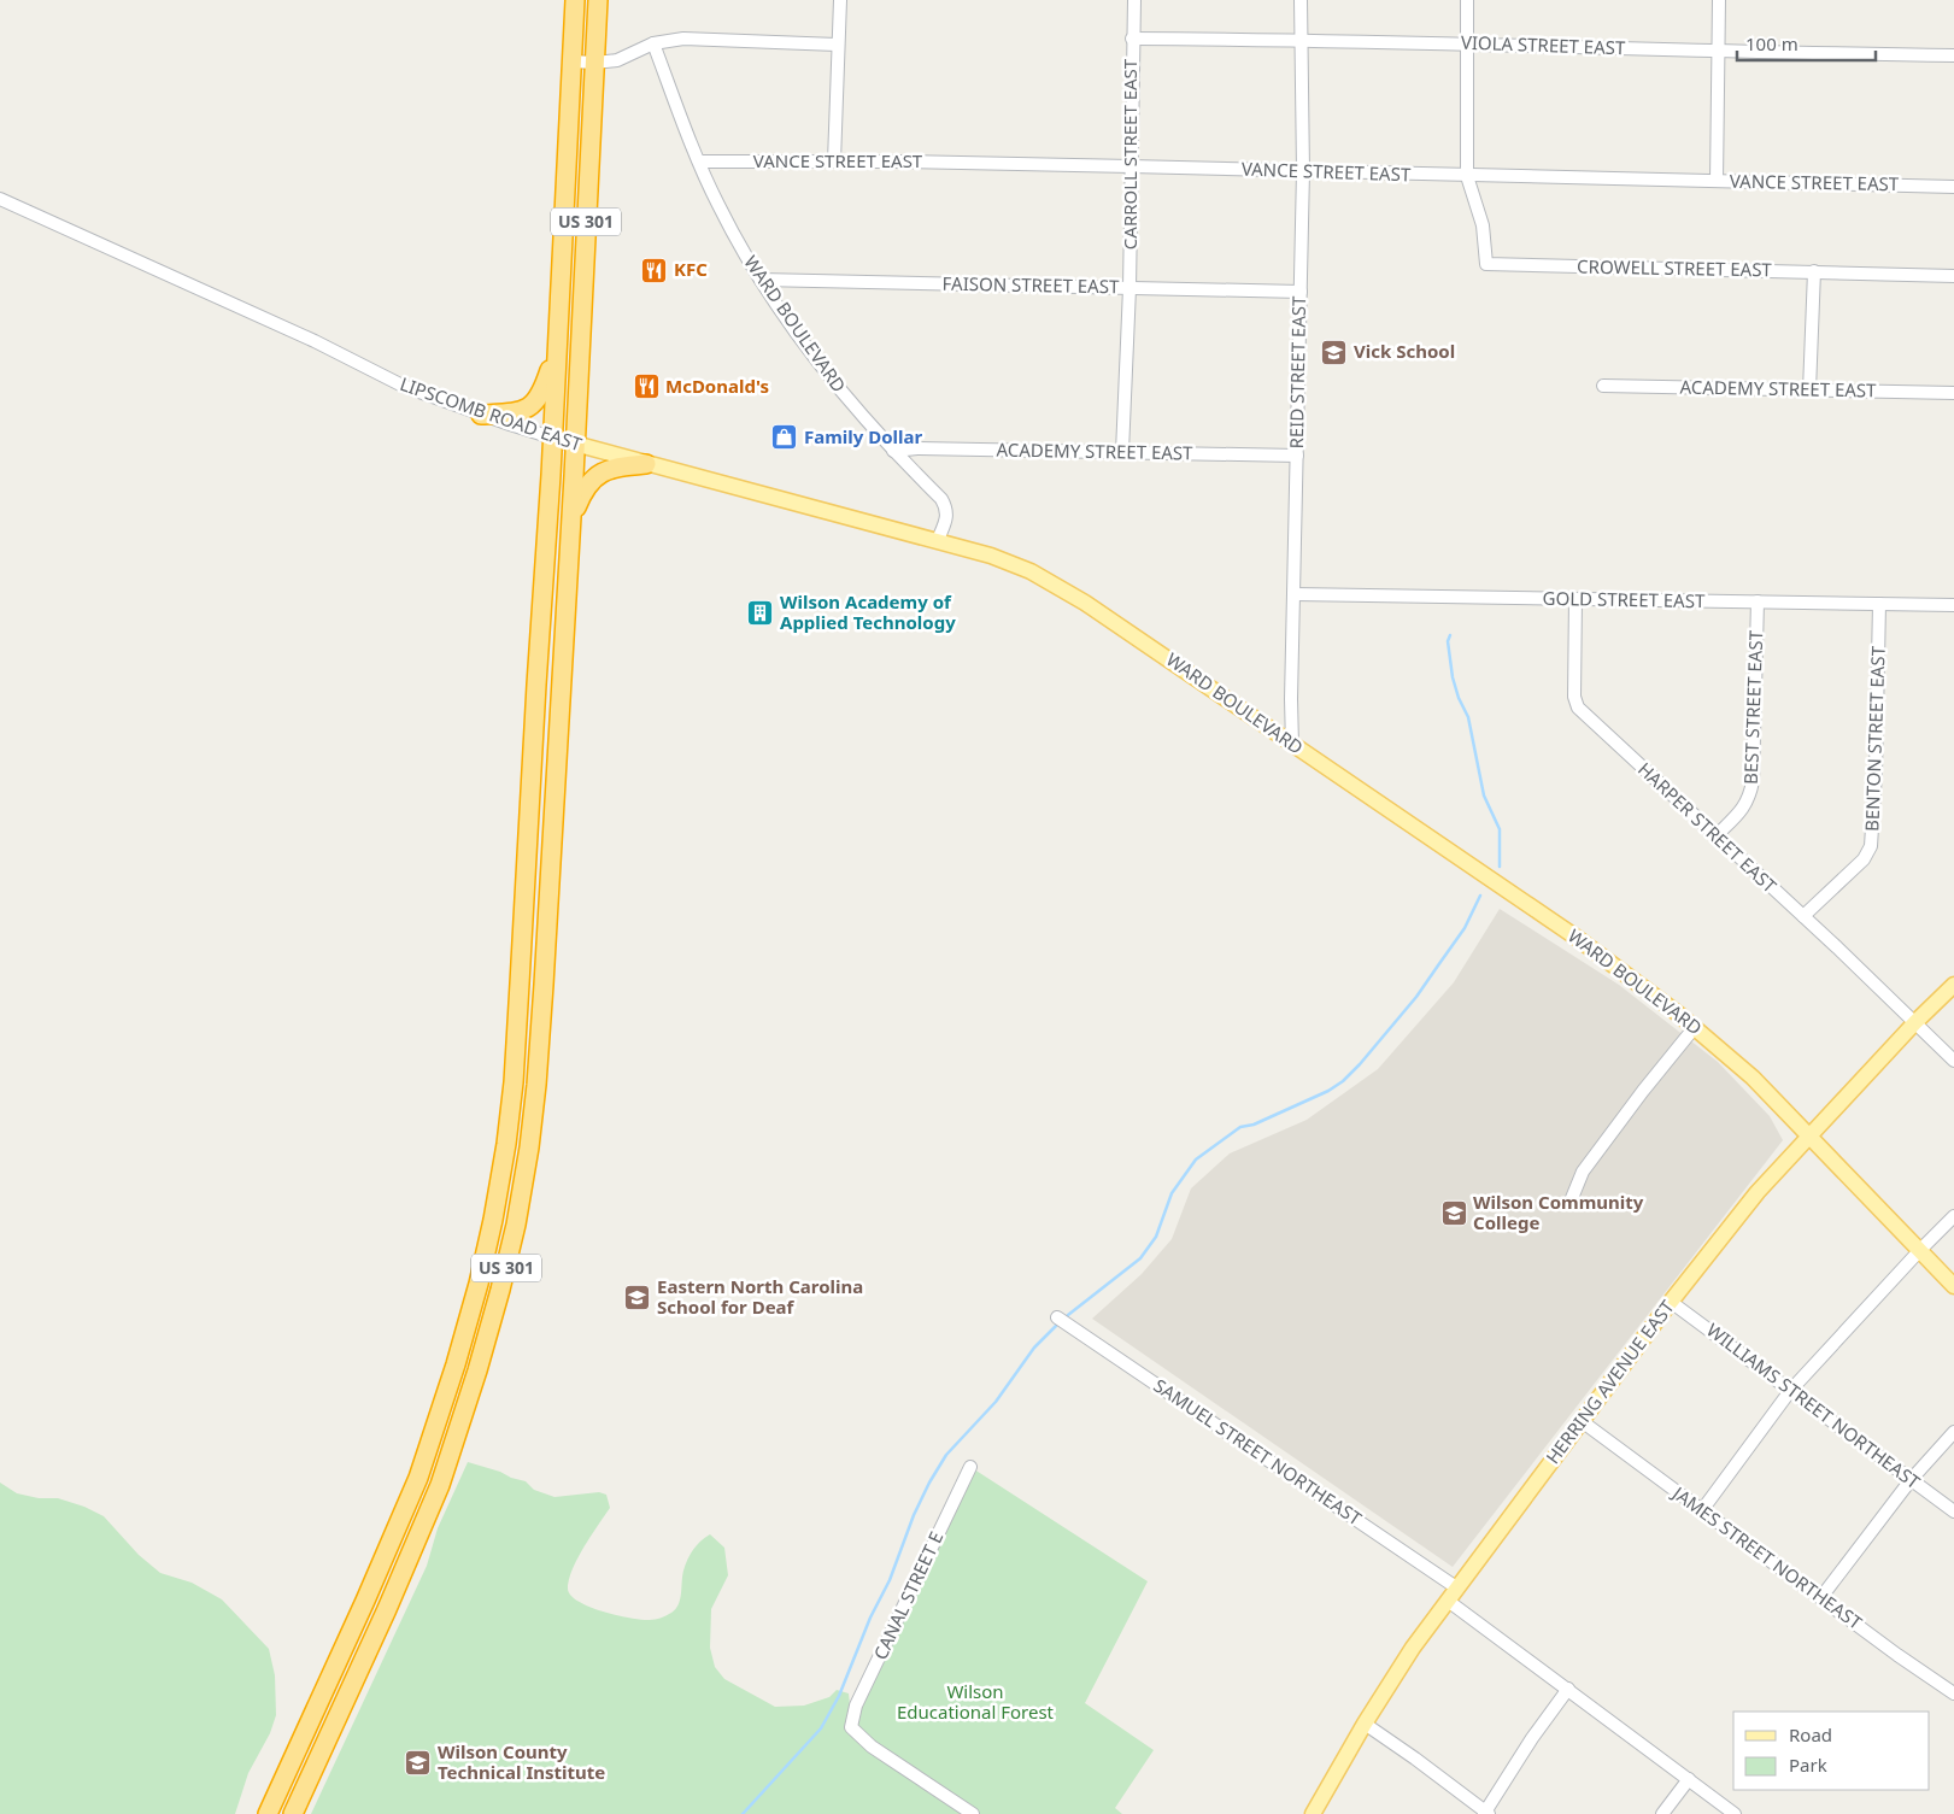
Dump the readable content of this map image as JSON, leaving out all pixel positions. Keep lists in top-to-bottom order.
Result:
{
  "streets": {
    "highway": ["US 301"],
    "main road": ["WARD BOULEVARD", "LIPSCOMB ROAD EAST", "HERRING AVENUE EAST"],
    "street": [
      "VIOLA STREET EAST",
      "CARROLL STREET EAST",
      "VANCE STREET EAST",
      "CROWELL STREET EAST",
      "FAISON STREET EAST",
      "REID STREET EAST",
      "ACADEMY STREET EAST",
      "GOLD STREET EAST",
      "BEST STREET EAST",
      "BENTON STREET EAST",
      "HARPER STREET EAST",
      "WILLIAMS STREET NORTHEAST",
      "SAMUEL STREET NORTHEAST",
      "JAMES STREET NORTHEAST",
      "CANAL STREET E"
    ]
  },
  "crossings": [
    ["VIOLA STREET EAST", "CARROLL STREET EAST"],
    ["VIOLA STREET EAST", "REID STREET EAST"],
    ["CARROLL STREET EAST", "VANCE STREET EAST"],
    ["CARROLL STREET EAST", "FAISON STREET EAST"],
    ["CARROLL STREET EAST", "ACADEMY STREET EAST"],
    ["VANCE STREET EAST", "CROWELL STREET EAST"],
    ["VANCE STREET EAST", "WARD BOULEVARD"],
    ["VANCE STREET EAST", "REID STREET EAST"],
    ["US 301", "LIPSCOMB ROAD EAST"],
    ["FAISON STREET EAST", "WARD BOULEVARD"],
    ["FAISON STREET EAST", "REID STREET EAST"],
    ["WARD BOULEVARD", "REID STREET EAST"],
    ["WARD BOULEVARD", "ACADEMY STREET EAST"],
    ["WARD BOULEVARD", "LIPSCOMB ROAD EAST"],
    ["WARD BOULEVARD", "HERRING AVENUE EAST"],
    ["REID STREET EAST", "ACADEMY STREET EAST"],
    ["REID STREET EAST", "GOLD STREET EAST"],
    ["GOLD STREET EAST", "BEST STREET EAST"],
    ["GOLD STREET EAST", "BENTON STREET EAST"],
    ["GOLD STREET EAST", "HARPER STREET EAST"],
    ["BEST STREET EAST", "HARPER STREET EAST"],
    ["BENTON STREET EAST", "HARPER STREET EAST"],
    ["HARPER STREET EAST", "HERRING AVENUE EAST"],
    ["HERRING AVENUE EAST", "WILLIAMS STREET NORTHEAST"],
    ["HERRING AVENUE EAST", "SAMUEL STREET NORTHEAST"],
    ["HERRING AVENUE EAST", "JAMES STREET NORTHEAST"]
  ],
  "parks": ["Wilson Educational Forest"],
  "places": {
    "restaurant": ["KFC", "McDonald's"],
    "school or university": [
      "Vick School",
      "Wilson Community College",
      "Eastern North Carolina School for Deaf",
      "Wilson County Technical Institute"
    ],
    "shop": ["Family Dollar"],
    "building": ["Wilson Academy of Applied Technology"]
  },
  "legend": ["Road", "Park"],
  "scale_bar": "100 m"
}
